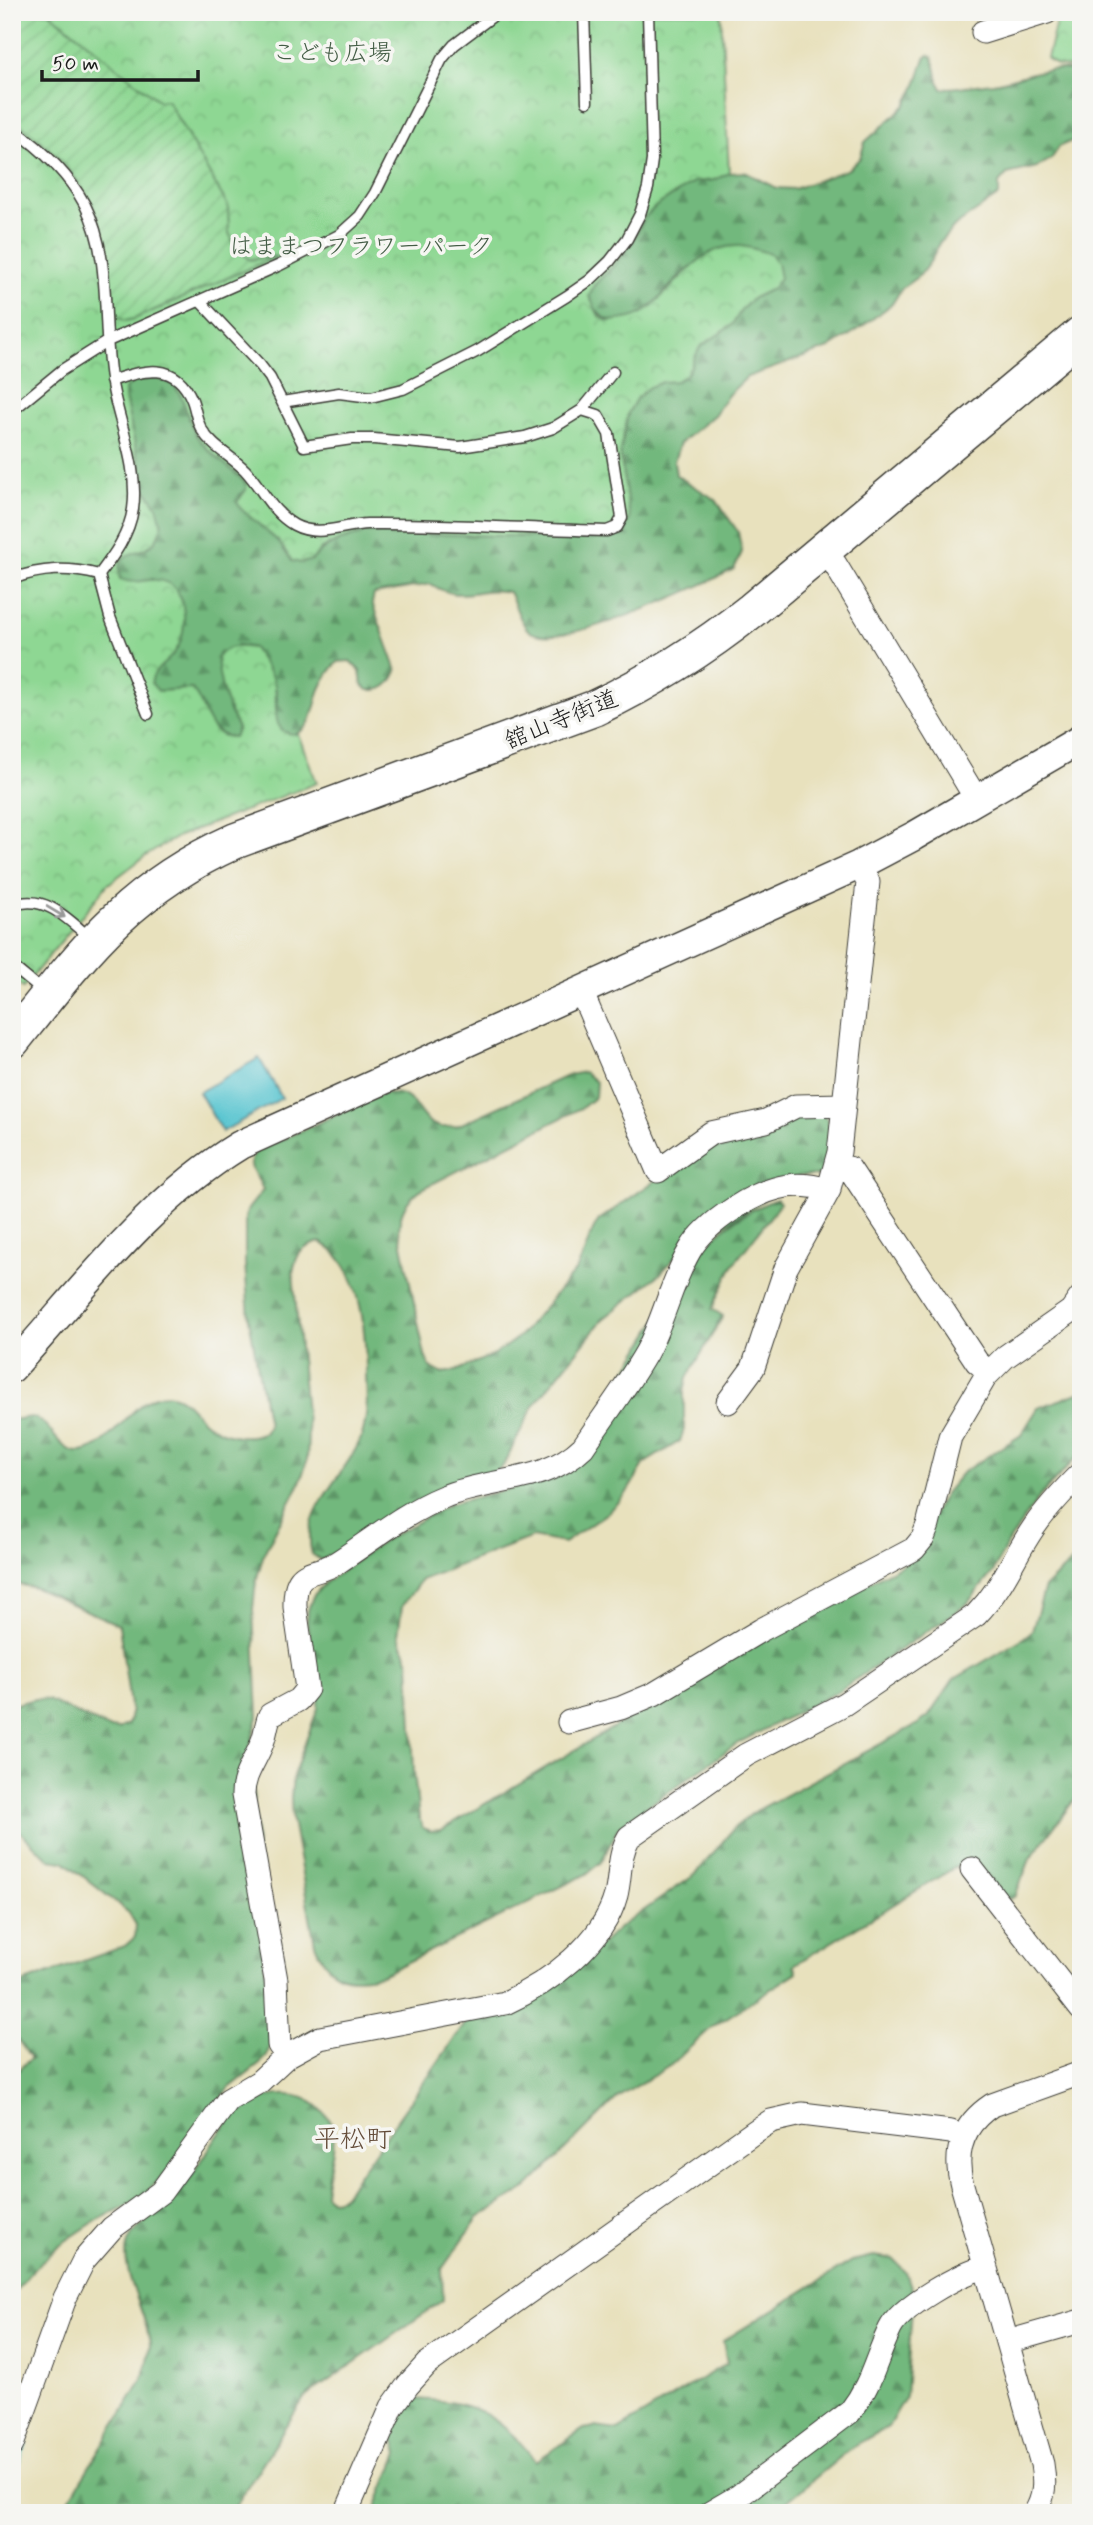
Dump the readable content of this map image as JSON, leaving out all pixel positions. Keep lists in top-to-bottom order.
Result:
{
  "streets": {
    "main road": ["舘山寺街道"]
  },
  "districts": ["平松町"],
  "parks": ["こども広場", "はままつフラワーパーク"],
  "scale_bar": "50 m"
}
